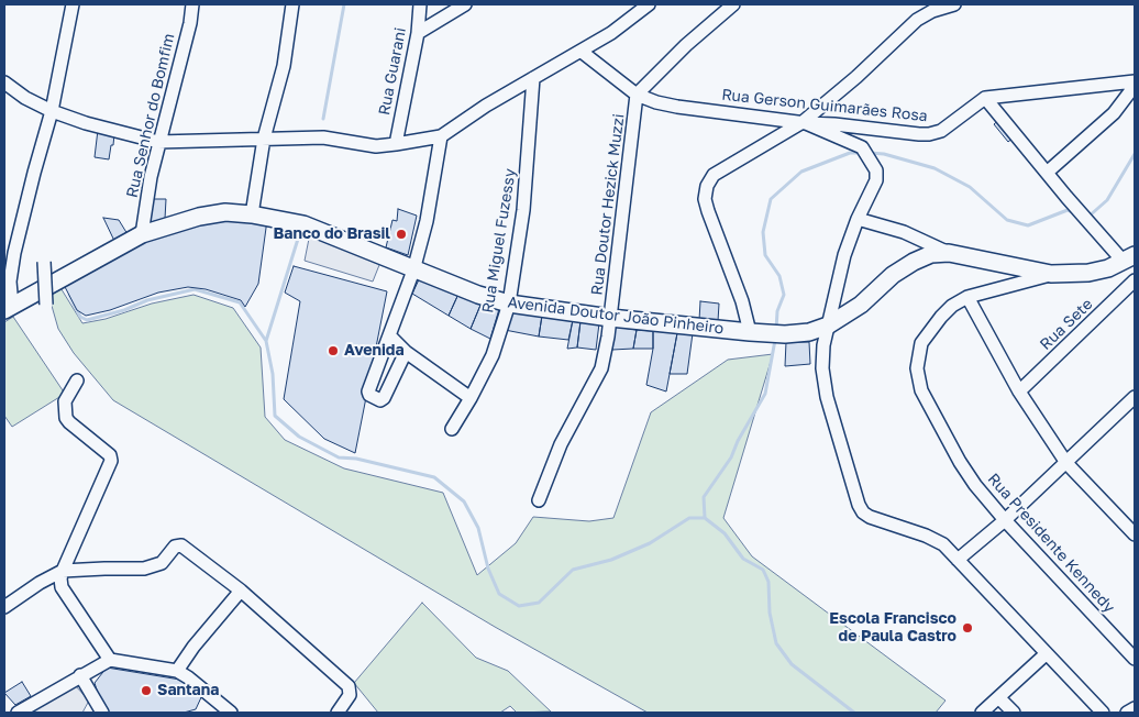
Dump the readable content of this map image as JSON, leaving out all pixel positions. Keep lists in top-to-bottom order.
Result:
{
  "streets": {
    "main road": ["Avenida Doutor João Pinheiro"],
    "street": [
      "Rua Guarani",
      "Rua Gerson Guimarães Rosa",
      "Rua Senhor do Bomfim",
      "Rua Doutor Hezick Muzzi",
      "Rua Miguel Fuzessy",
      "Rua Sete",
      "Rua Presidente Kennedy"
    ]
  },
  "crossings": [
    ["Rua Gerson Guimarães Rosa", "Rua Doutor Hezick Muzzi"],
    ["Rua Senhor do Bomfim", "Avenida Doutor João Pinheiro"],
    ["Rua Doutor Hezick Muzzi", "Avenida Doutor João Pinheiro"],
    ["Rua Miguel Fuzessy", "Avenida Doutor João Pinheiro"],
    ["Avenida Doutor João Pinheiro", "Rua Presidente Kennedy"]
  ],
  "places": [
    "Banco do Brasil",
    "Avenida",
    "Escola Francisco de Paula Castro",
    "Santana"
  ]
}
